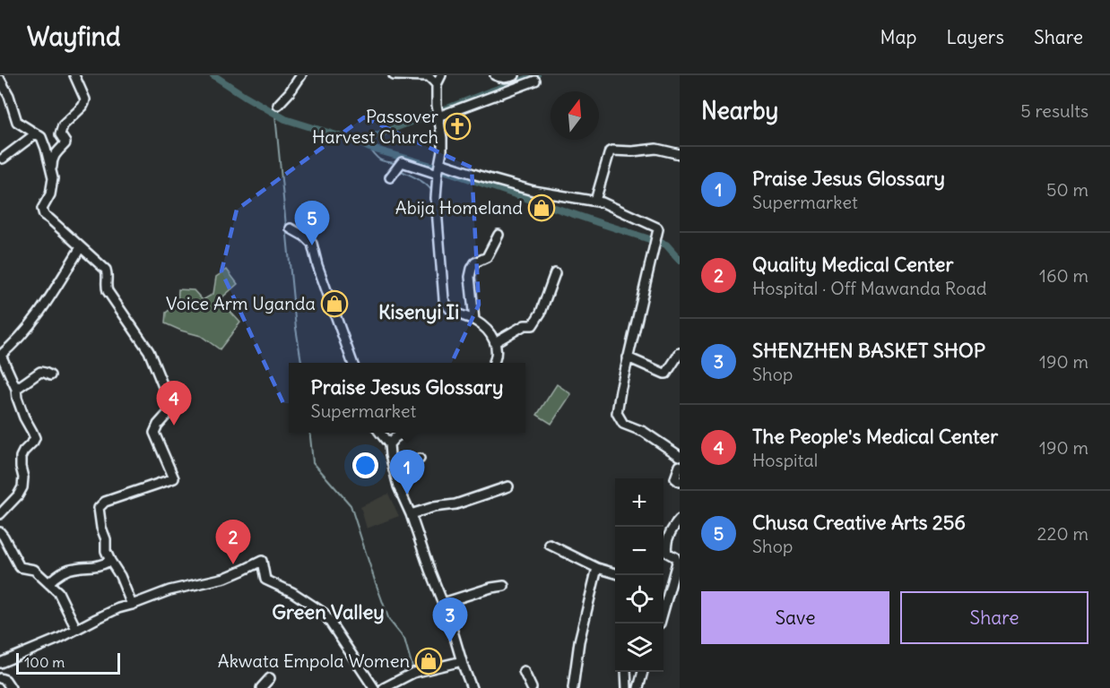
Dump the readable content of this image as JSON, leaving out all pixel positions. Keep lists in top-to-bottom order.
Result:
{
  "districts": ["Kisenyi Ii", "Green Valley"],
  "places": {
    "church": ["Passover Harvest Church"],
    "shop": ["Abija Homeland", "Voice Arm Uganda", "Akwata Empola Women"]
  },
  "scale_bar": "100 m",
  "north": "top",
  "page": {
    "header": "Wayfind",
    "nav": ["Map", "Layers", "Share"],
    "heading": ["Nearby", "5 results"],
    "list": [
      {
        "mark": "1",
        "name": "Praise Jesus Glossary",
        "note": "Supermarket",
        "value": "50 m"
      },
      {
        "mark": "2",
        "name": "Quality Medical Center",
        "note": "Hospital · Off Mawanda Road",
        "value": "160 m"
      },
      {
        "mark": "3",
        "name": "SHENZHEN BASKET SHOP",
        "note": "Shop",
        "value": "190 m"
      },
      {
        "mark": "4",
        "name": "The People's Medical Center",
        "note": "Hospital",
        "value": "190 m"
      },
      {
        "mark": "5",
        "name": "Chusa Creative Arts 256",
        "note": "Shop",
        "value": "220 m"
      }
    ],
    "pins": [
      "5",
      "4",
      "1",
      "2",
      "3"
    ],
    "popup": ["Praise Jesus Glossary", "Supermarket"],
    "map_buttons": ["+", "−"],
    "buttons": ["Save", "Share"],
    "scale": "100 m"
  }
}
